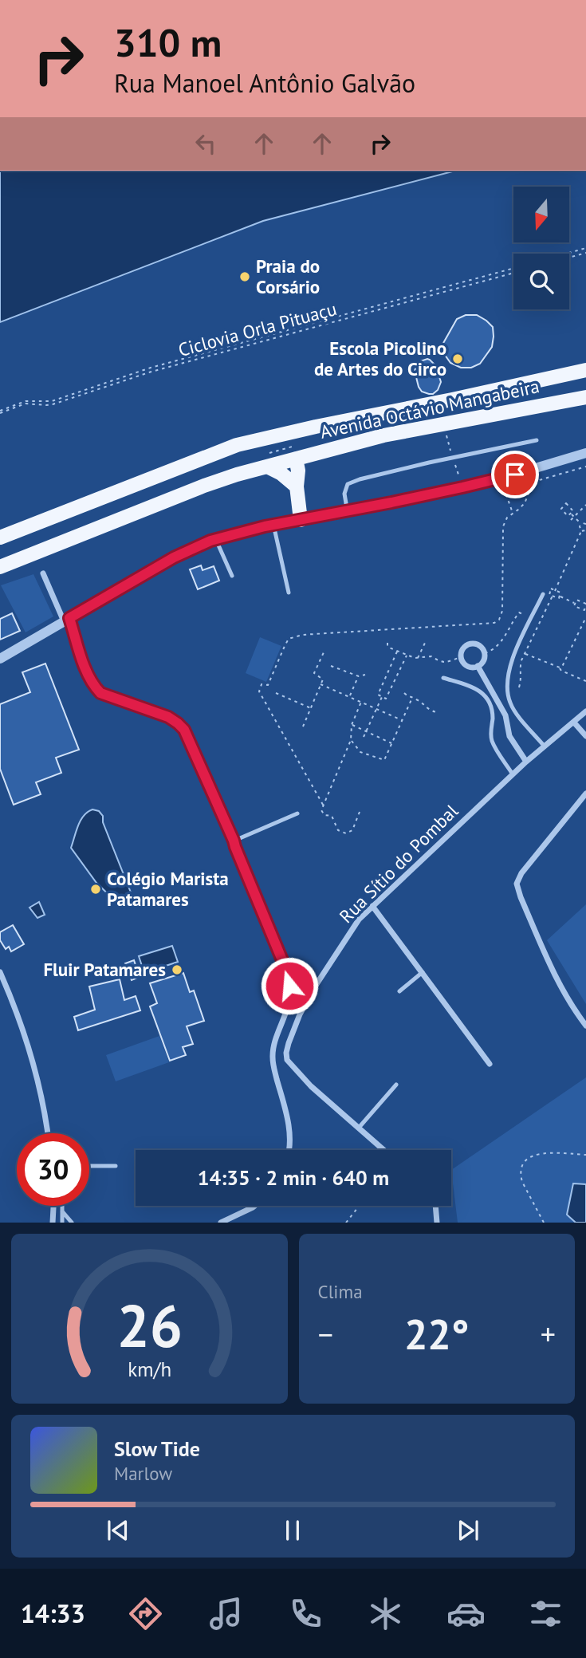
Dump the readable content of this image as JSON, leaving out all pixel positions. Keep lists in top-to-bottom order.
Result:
{
  "streets": {
    "main road": ["Avenida Octávio Mangabeira"],
    "street": ["Rua Sítio do Pombal"],
    "path": ["Ciclovia Orla Pituaçu"]
  },
  "places": [
    "Praia do Corsário",
    "Escola Picolino de Artes do Circo",
    "Colégio Marista Patamares",
    "Fluir Patamares"
  ],
  "north": "bottom",
  "page": {
    "turn": ["310 m", "Rua Manoel Antônio Galvão"],
    "limit": "30",
    "trip": "14:35 · 2 min · 640 m",
    "tile": "Clima",
    "heat": ["−", "22°", "+"],
    "song": ["Slow Tide", "Marlow"],
    "tabs": "14:33",
    "gauge": ["26", "km/h"]
  }
}
